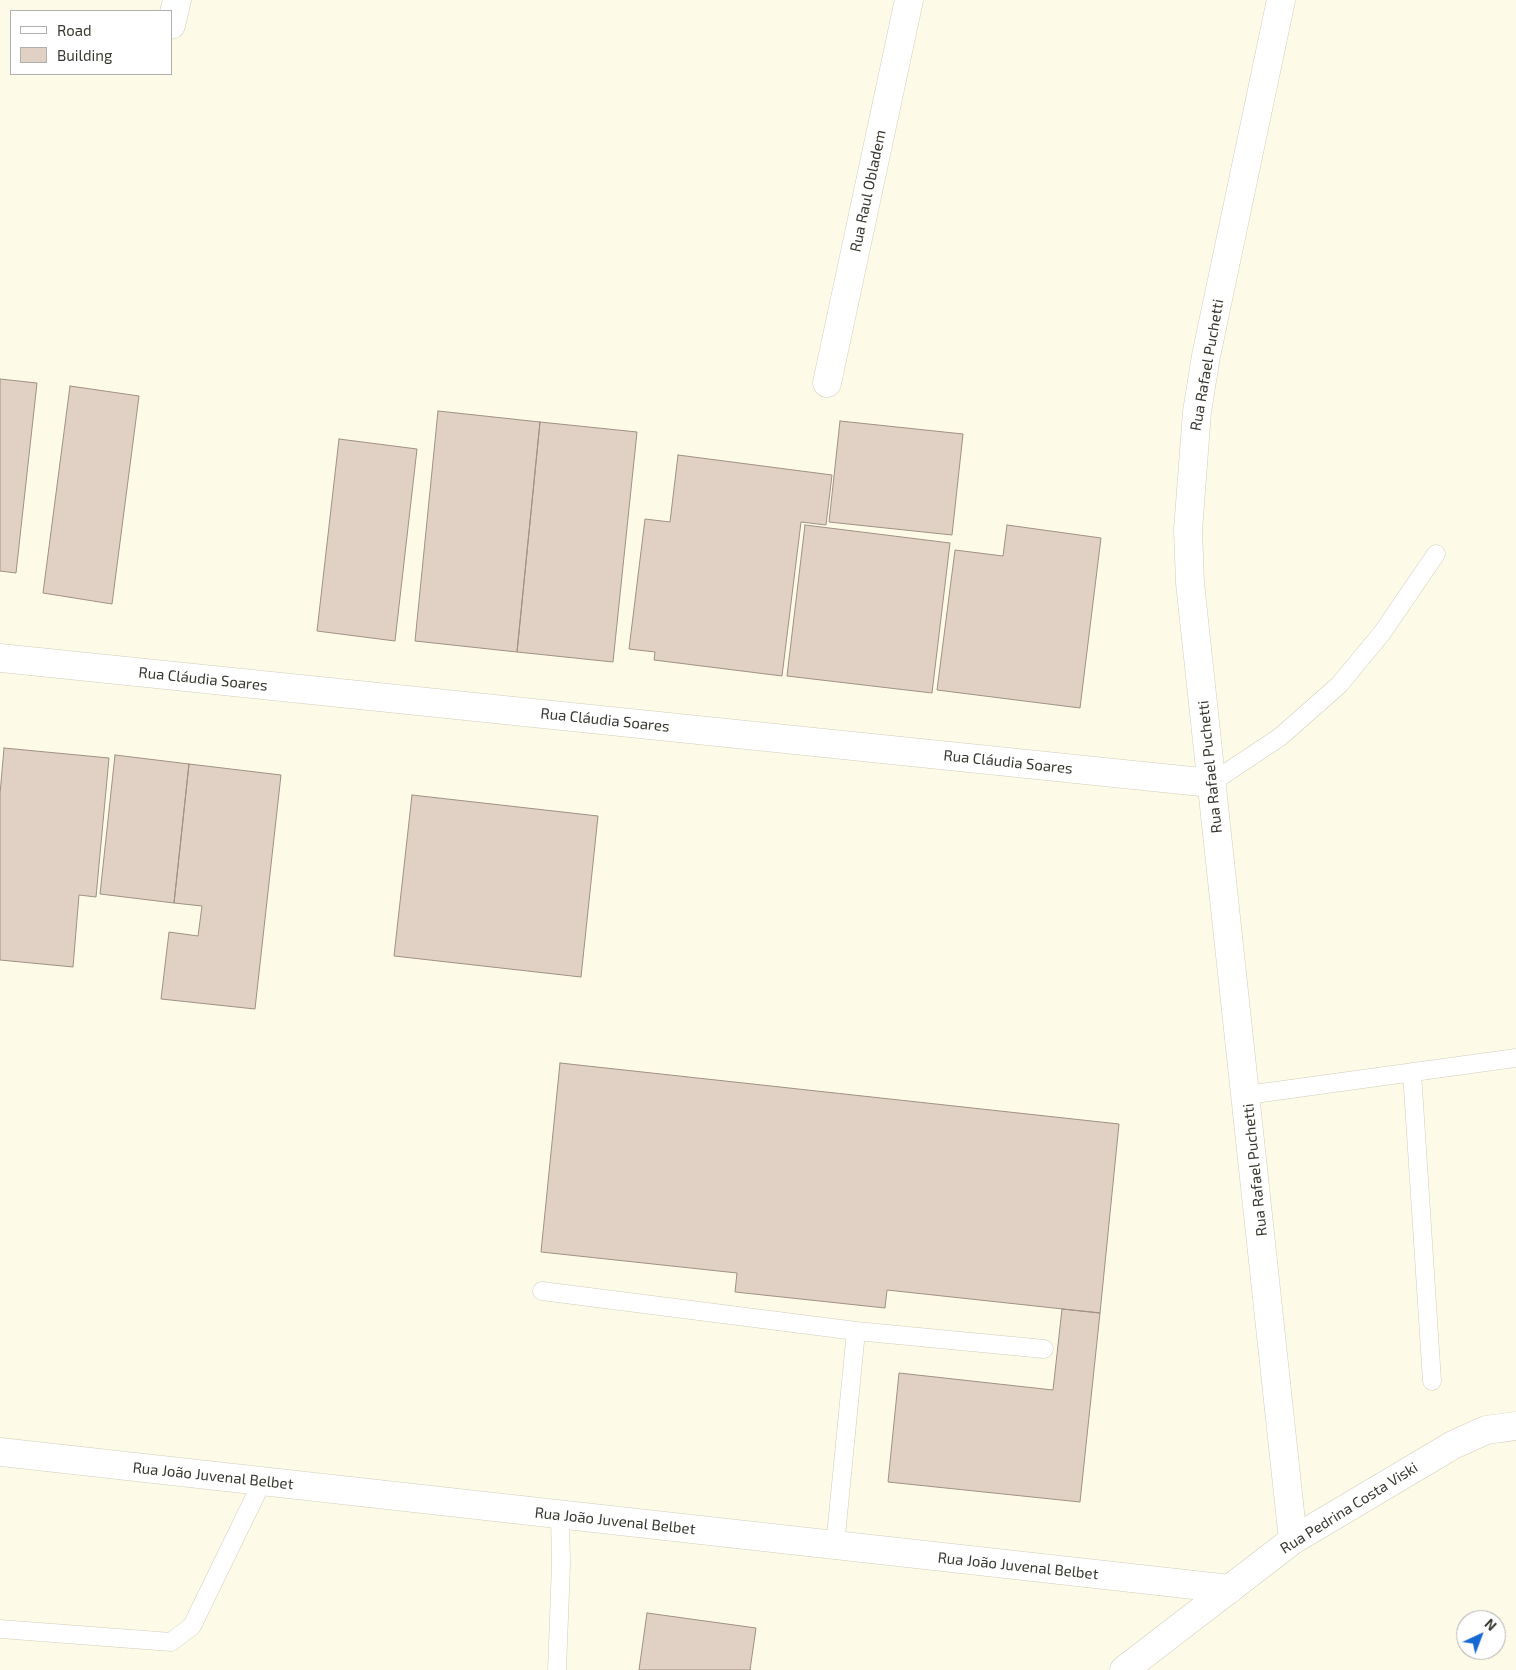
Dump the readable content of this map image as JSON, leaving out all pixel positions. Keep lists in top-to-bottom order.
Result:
{
  "streets": {
    "street": [
      "Rua Raul Obladem",
      "Rua Rafael Puchetti",
      "Rua Cláudia Soares",
      "Rua João Juvenal Belbet",
      "Rua Pedrina Costa Viski"
    ]
  },
  "crossings": [
    ["Rua Rafael Puchetti", "Rua Cláudia Soares"],
    ["Rua Rafael Puchetti", "Rua Pedrina Costa Viski"],
    ["Rua João Juvenal Belbet", "Rua Pedrina Costa Viski"]
  ],
  "legend": ["Road", "Building"],
  "north": "top right"
}
